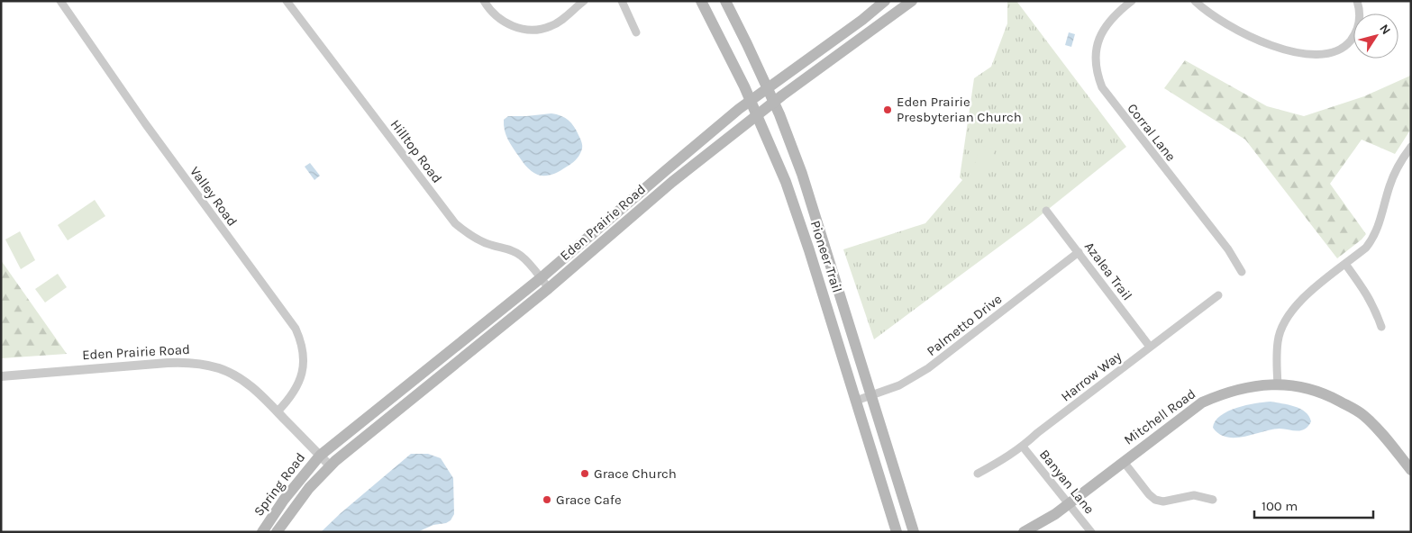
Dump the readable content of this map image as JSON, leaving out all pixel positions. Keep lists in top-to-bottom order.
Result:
{
  "streets": {
    "main road": [
      "Eden Prairie Road",
      "Pioneer Trail",
      "Mitchell Road",
      "Spring Road"
    ],
    "street": [
      "Corral Lane",
      "Hilltop Road",
      "Valley Road",
      "Azalea Trail",
      "Palmetto Drive",
      "Harrow Way",
      "Banyan Lane"
    ]
  },
  "crossings": [
    ["Hilltop Road", "Eden Prairie Road"],
    ["Valley Road", "Eden Prairie Road"],
    ["Eden Prairie Road", "Pioneer Trail"],
    ["Eden Prairie Road", "Spring Road"],
    ["Pioneer Trail", "Palmetto Drive"],
    ["Azalea Trail", "Palmetto Drive"],
    ["Azalea Trail", "Harrow Way"],
    ["Harrow Way", "Banyan Lane"],
    ["Mitchell Road", "Banyan Lane"]
  ],
  "places": ["Eden Prairie Presbyterian Church", "Grace Church", "Grace Cafe"],
  "scale_bar": "100 m",
  "north": "top right"
}
